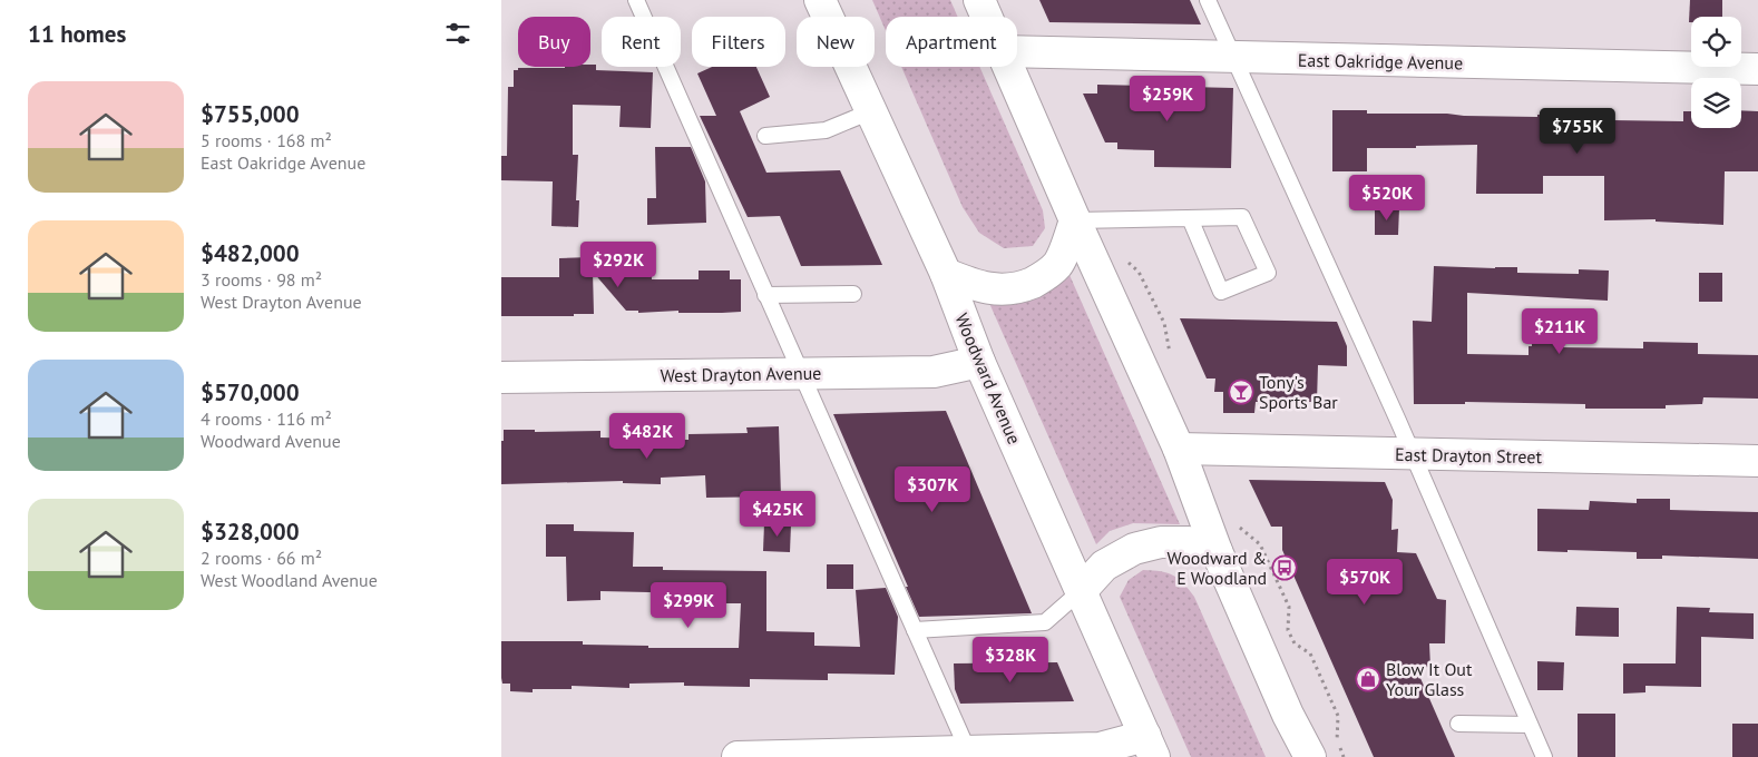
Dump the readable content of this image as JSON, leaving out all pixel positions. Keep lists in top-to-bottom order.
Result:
{
  "streets": {
    "street": [
      "East Oakridge Avenue",
      "West Drayton Avenue",
      "Woodward Avenue",
      "East Drayton Street"
    ]
  },
  "crossings": [
    ["West Drayton Avenue", "Woodward Avenue"]
  ],
  "places": {
    "bar": ["Tony's Sports Bar"],
    "bus stop": ["Woodward & E Woodland"],
    "shop": ["Blow It Out Your Glass"]
  },
  "page": {
    "heading": "11 homes",
    "chip": [
      "Buy",
      "Rent",
      "Filters",
      "New",
      "Apartment"
    ],
    "list": [
      {
        "name": "$755,000",
        "note": "5 rooms · 168 m² · East Oakridge Avenue"
      },
      {
        "name": "$482,000",
        "note": "3 rooms · 98 m² · West Drayton Avenue"
      },
      {
        "name": "$570,000",
        "note": "4 rooms · 116 m² · Woodward Avenue"
      },
      {
        "name": "$328,000",
        "note": "2 rooms · 66 m² · West Woodland Avenue"
      }
    ],
    "price": [
      "$259K",
      "$755K",
      "$520K",
      "$292K",
      "$211K",
      "$482K",
      "$307K",
      "$425K",
      "$570K",
      "$299K",
      "$328K"
    ]
  }
}
